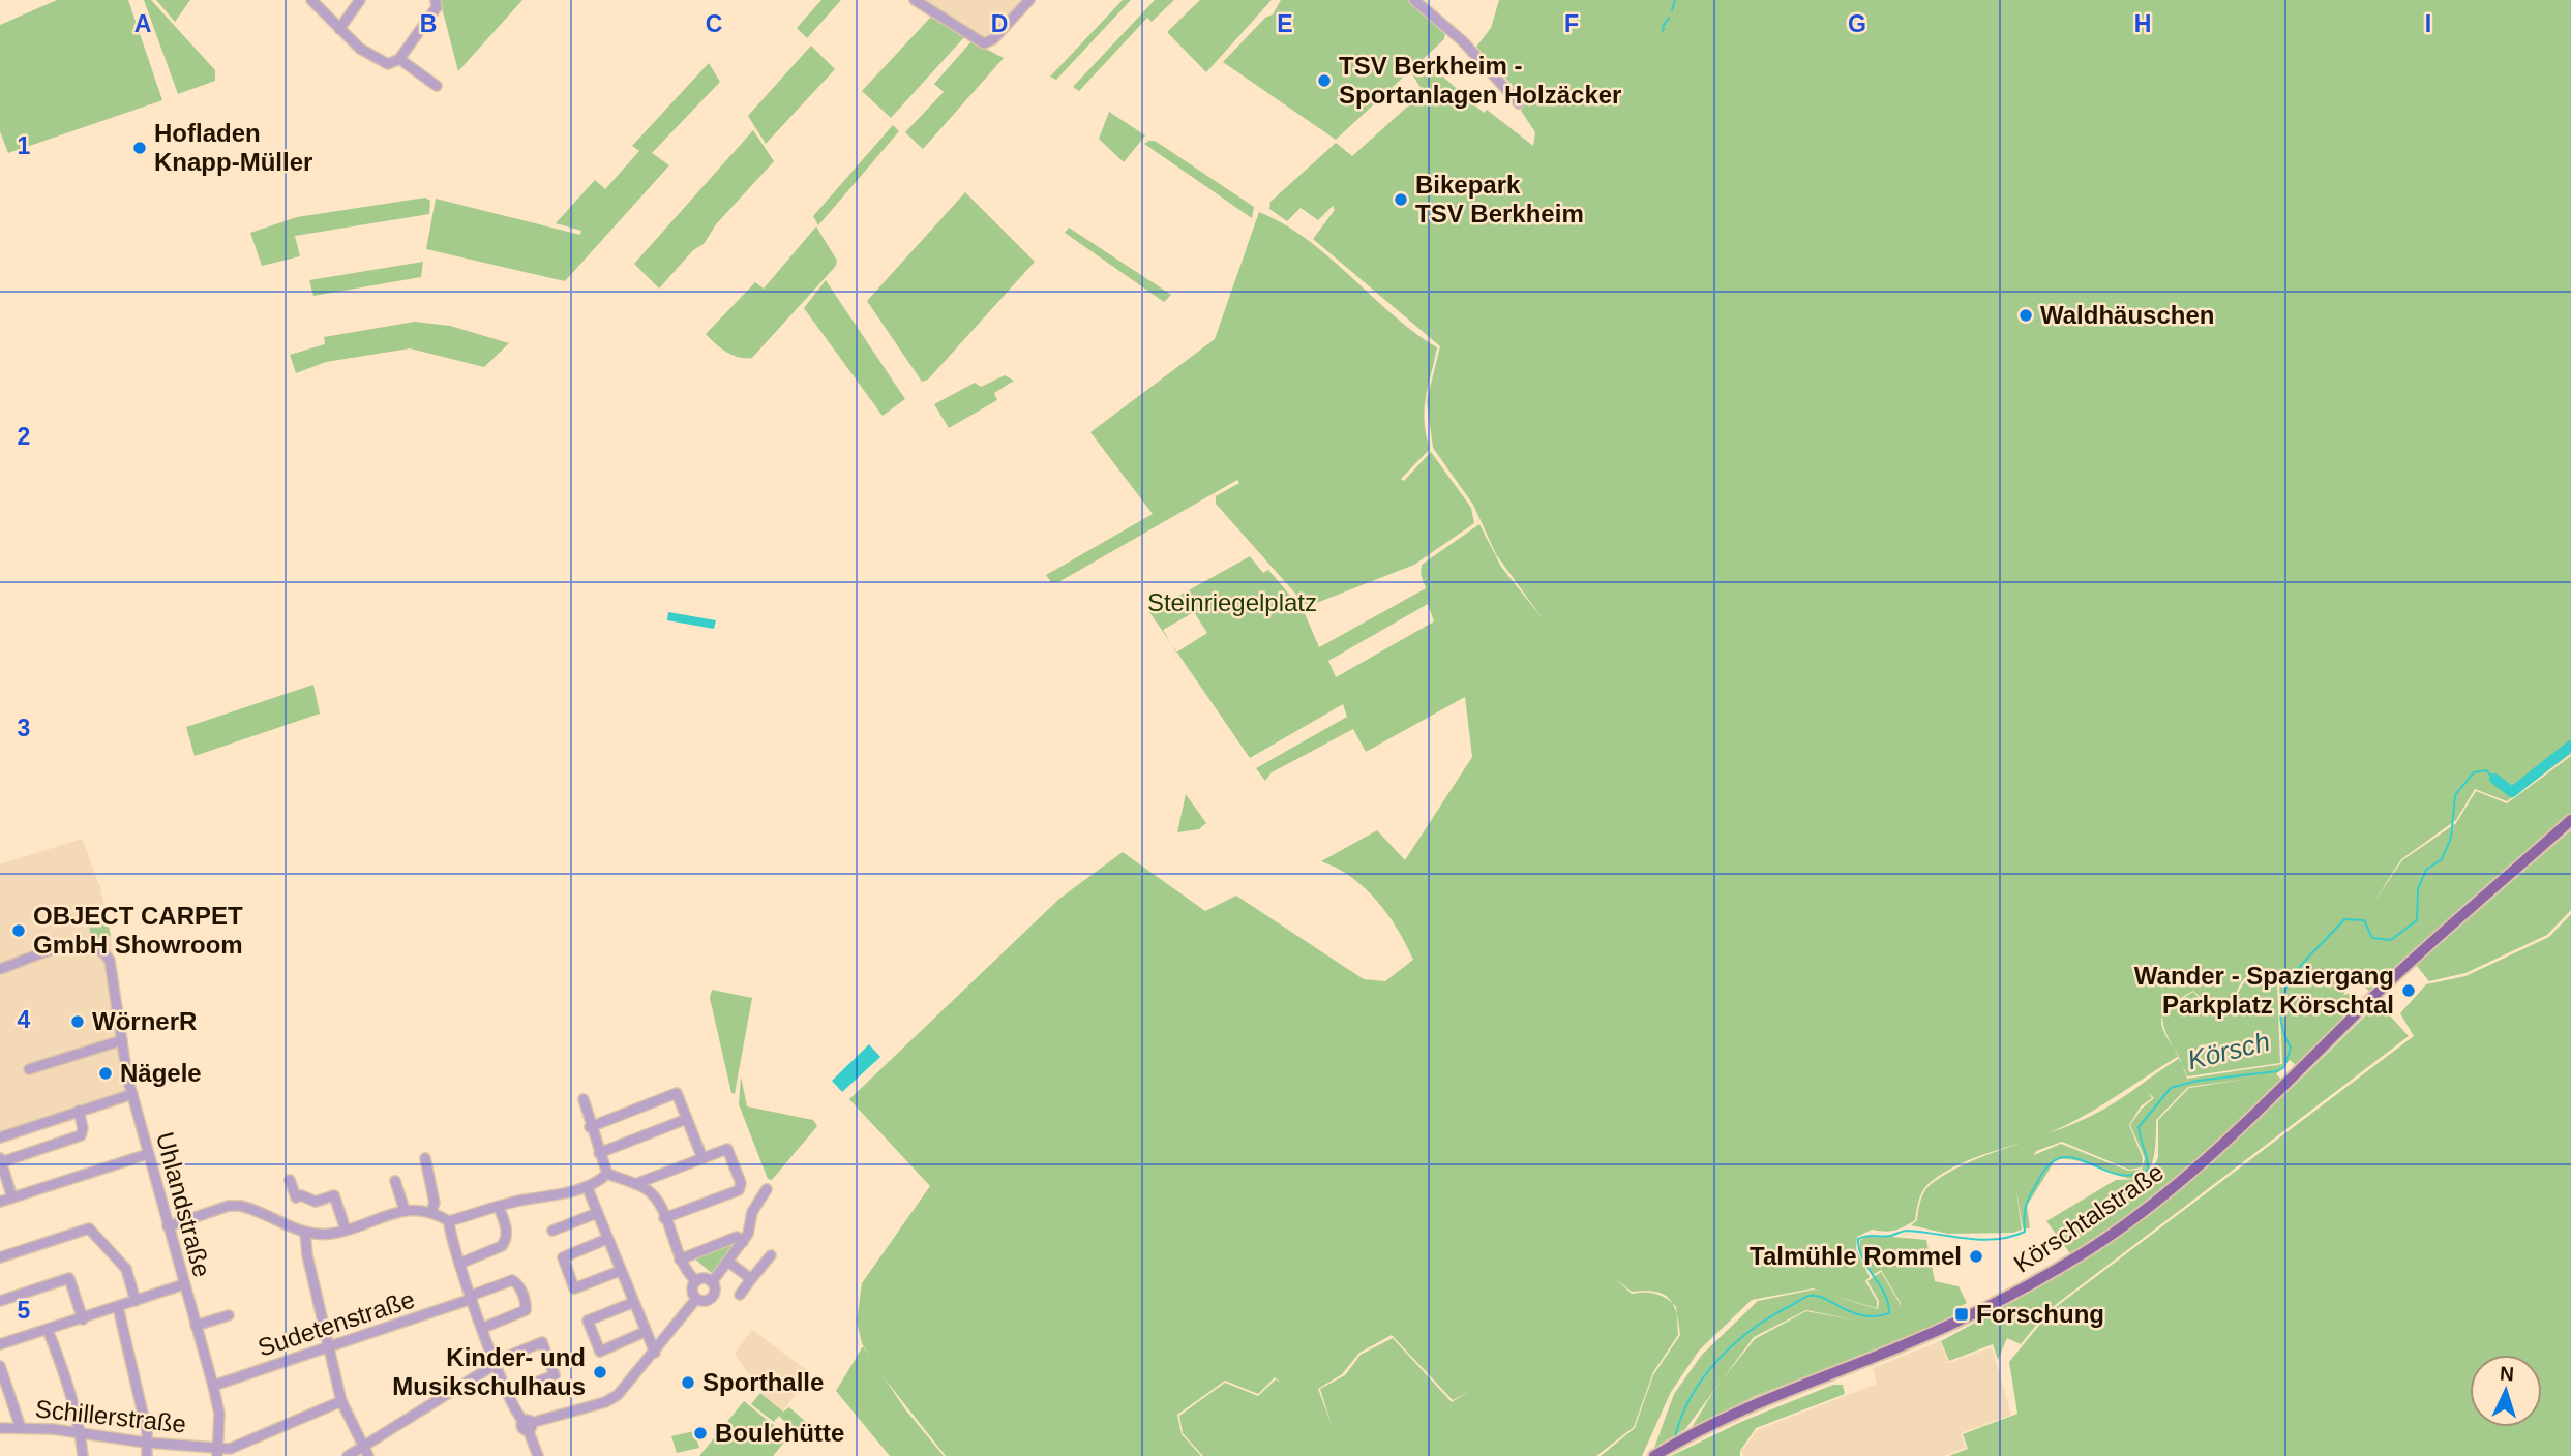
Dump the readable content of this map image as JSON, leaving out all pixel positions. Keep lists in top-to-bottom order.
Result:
{
  "streets": {
    "main road": ["Körschtalstraße"],
    "street": ["Uhlandstraße", "Sudetenstraße", "Schillerstraße"]
  },
  "crossings": [
    ["Uhlandstraße", "Sudetenstraße"],
    ["Uhlandstraße", "Schillerstraße"]
  ],
  "water": ["Körsch"],
  "parks": ["Steinriegelplatz"],
  "places": {
    "other": [
      "TSV Berkheim - Sportanlagen Holzäcker",
      "Hofladen Knapp-Müller",
      "Bikepark TSV Berkheim",
      "Waldhäuschen",
      "OBJECT CARPET GmbH Showroom",
      "Wander - Spaziergang Parkplatz Körschtal",
      "WörnerR",
      "Nägele",
      "Talmühle Rommel",
      "Kinder- und Musikschulhaus",
      "Sporthalle",
      "Boulehütte"
    ],
    "transit": ["Forschung"]
  },
  "north": "top",
  "grid": {
    "columns": [
      "A",
      "B",
      "C",
      "D",
      "E",
      "F",
      "G",
      "H",
      "I"
    ],
    "rows": [
      "1",
      "2",
      "3",
      "4",
      "5"
    ]
  }
}
